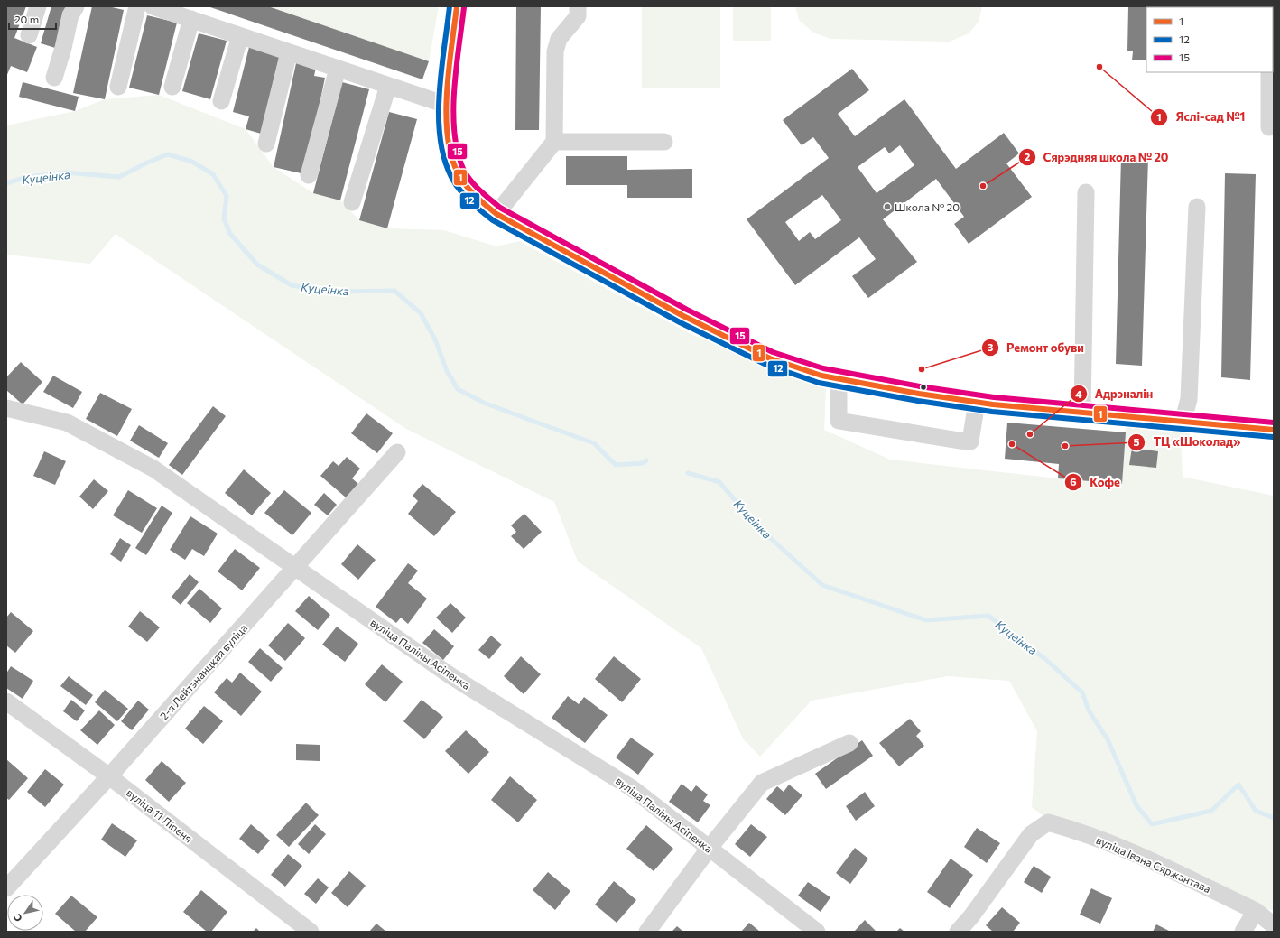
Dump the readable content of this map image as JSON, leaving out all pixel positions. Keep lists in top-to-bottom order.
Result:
{
  "streets": {
    "street": [
      "вуліца Паліны Асіпенка",
      "2-я Лейтэнанцкая вуліца",
      "вуліца 11 Ліпеня",
      "вуліца Івана Сяржантава"
    ]
  },
  "crossings": [
    ["вуліца Паліны Асіпенка", "2-я Лейтэнанцкая вуліца"],
    ["2-я Лейтэнанцкая вуліца", "вуліца 11 Ліпеня"]
  ],
  "water": ["Куцеінка"],
  "places": [
    "Яслі-сад №1",
    "Сярэдняя школа № 20",
    "Школа № 20",
    "Ремонт обуви",
    "Адрэналін",
    "Кофе",
    "ТЦ «Шоколад»"
  ],
  "lines": ["transit line 1", "transit line 12", "transit line 15"],
  "legend": ["1", "12", "15"],
  "scale_bar": "20 m",
  "north": "bottom left"
}
